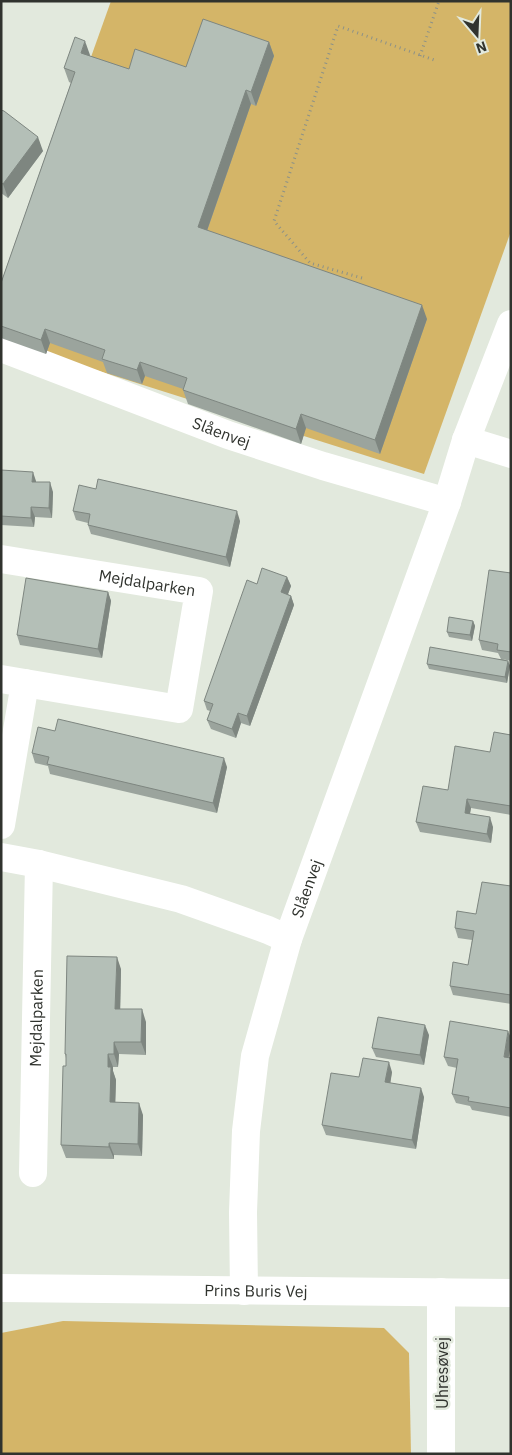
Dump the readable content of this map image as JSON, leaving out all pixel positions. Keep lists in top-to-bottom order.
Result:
{
  "streets": {
    "street": [
      "Slåenvej",
      "Mejdalparken",
      "Prins Buris Vej",
      "Uhresøvej"
    ]
  },
  "crossings": [
    ["Slåenvej", "Prins Buris Vej"],
    ["Prins Buris Vej", "Uhresøvej"]
  ],
  "north": "bottom"
}
